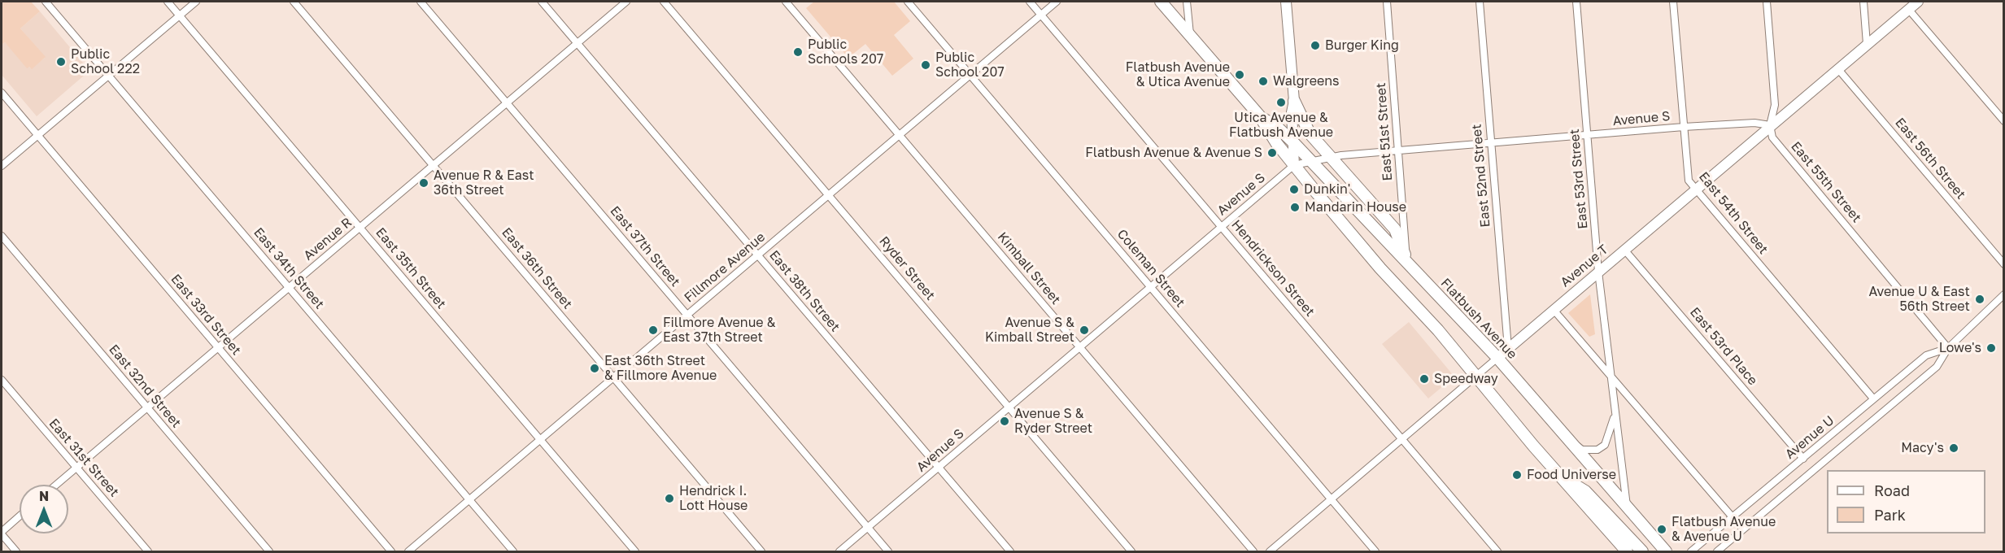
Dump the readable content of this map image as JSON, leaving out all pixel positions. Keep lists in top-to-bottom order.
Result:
{
  "streets": {
    "main road": ["Avenue T", "Flatbush Avenue"],
    "street": [
      "Avenue S",
      "East 51st Street",
      "East 56th Street",
      "East 52nd Street",
      "East 53rd Street",
      "East 55th Street",
      "East 54th Street",
      "Avenue R",
      "East 37th Street",
      "Fillmore Avenue",
      "East 34th Street",
      "East 35th Street",
      "East 36th Street",
      "Ryder Street",
      "Kimball Street",
      "Coleman Street",
      "Hendrickson Street",
      "East 38th Street",
      "East 33rd Street",
      "East 53rd Place",
      "East 32nd Street",
      "Avenue U",
      "East 31st Street"
    ]
  },
  "crossings": [
    ["Avenue S", "East 51st Street"],
    ["Avenue S", "East 52nd Street"],
    ["Avenue S", "East 53rd Street"],
    ["Avenue S", "East 55th Street"],
    ["Avenue S", "East 54th Street"],
    ["Avenue S", "East 37th Street"],
    ["Avenue S", "Avenue T"],
    ["Avenue S", "Ryder Street"],
    ["Avenue S", "Kimball Street"],
    ["Avenue S", "Coleman Street"],
    ["Avenue S", "Hendrickson Street"],
    ["Avenue S", "East 38th Street"],
    ["Avenue S", "Flatbush Avenue"],
    ["East 51st Street", "Flatbush Avenue"],
    ["East 56th Street", "Avenue T"],
    ["East 52nd Street", "Avenue T"],
    ["East 53rd Street", "Avenue T"],
    ["East 53rd Street", "Flatbush Avenue"],
    ["East 55th Street", "Avenue T"],
    ["East 55th Street", "Avenue U"],
    ["East 54th Street", "Avenue T"],
    ["East 54th Street", "Avenue U"],
    ["Avenue R", "East 37th Street"],
    ["Avenue R", "East 34th Street"],
    ["Avenue R", "East 35th Street"],
    ["Avenue R", "East 36th Street"],
    ["Avenue R", "East 38th Street"],
    ["Avenue R", "East 33rd Street"],
    ["Avenue R", "East 32nd Street"],
    ["Avenue R", "East 31st Street"],
    ["East 37th Street", "Fillmore Avenue"],
    ["Avenue T", "Coleman Street"],
    ["Avenue T", "Hendrickson Street"],
    ["Avenue T", "Flatbush Avenue"],
    ["Avenue T", "East 53rd Place"],
    ["Fillmore Avenue", "East 34th Street"],
    ["Fillmore Avenue", "East 35th Street"],
    ["Fillmore Avenue", "East 36th Street"],
    ["Fillmore Avenue", "Ryder Street"],
    ["Fillmore Avenue", "Kimball Street"],
    ["Fillmore Avenue", "Coleman Street"],
    ["Fillmore Avenue", "Hendrickson Street"],
    ["Fillmore Avenue", "East 38th Street"],
    ["East 53rd Place", "Avenue U"]
  ],
  "places": [
    "Burger King",
    "Public Schools 207",
    "Public School 222",
    "Public School 207",
    "Flatbush Avenue & Utica Avenue",
    "Walgreens",
    "Utica Avenue & Flatbush Avenue",
    "Flatbush Avenue & Avenue S",
    "Avenue R & East 36th Street",
    "Dunkin'",
    "Mandarin House",
    "Avenue U & East 56th Street",
    "Fillmore Avenue & East 37th Street",
    "Avenue S & Kimball Street",
    "Lowe's",
    "East 36th Street & Fillmore Avenue",
    "Speedway",
    "Avenue S & Ryder Street",
    "Macy's",
    "Food Universe",
    "Hendrick I. Lott House",
    "Flatbush Avenue & Avenue U"
  ],
  "legend": ["Road", "Park"],
  "north": "top"
}
